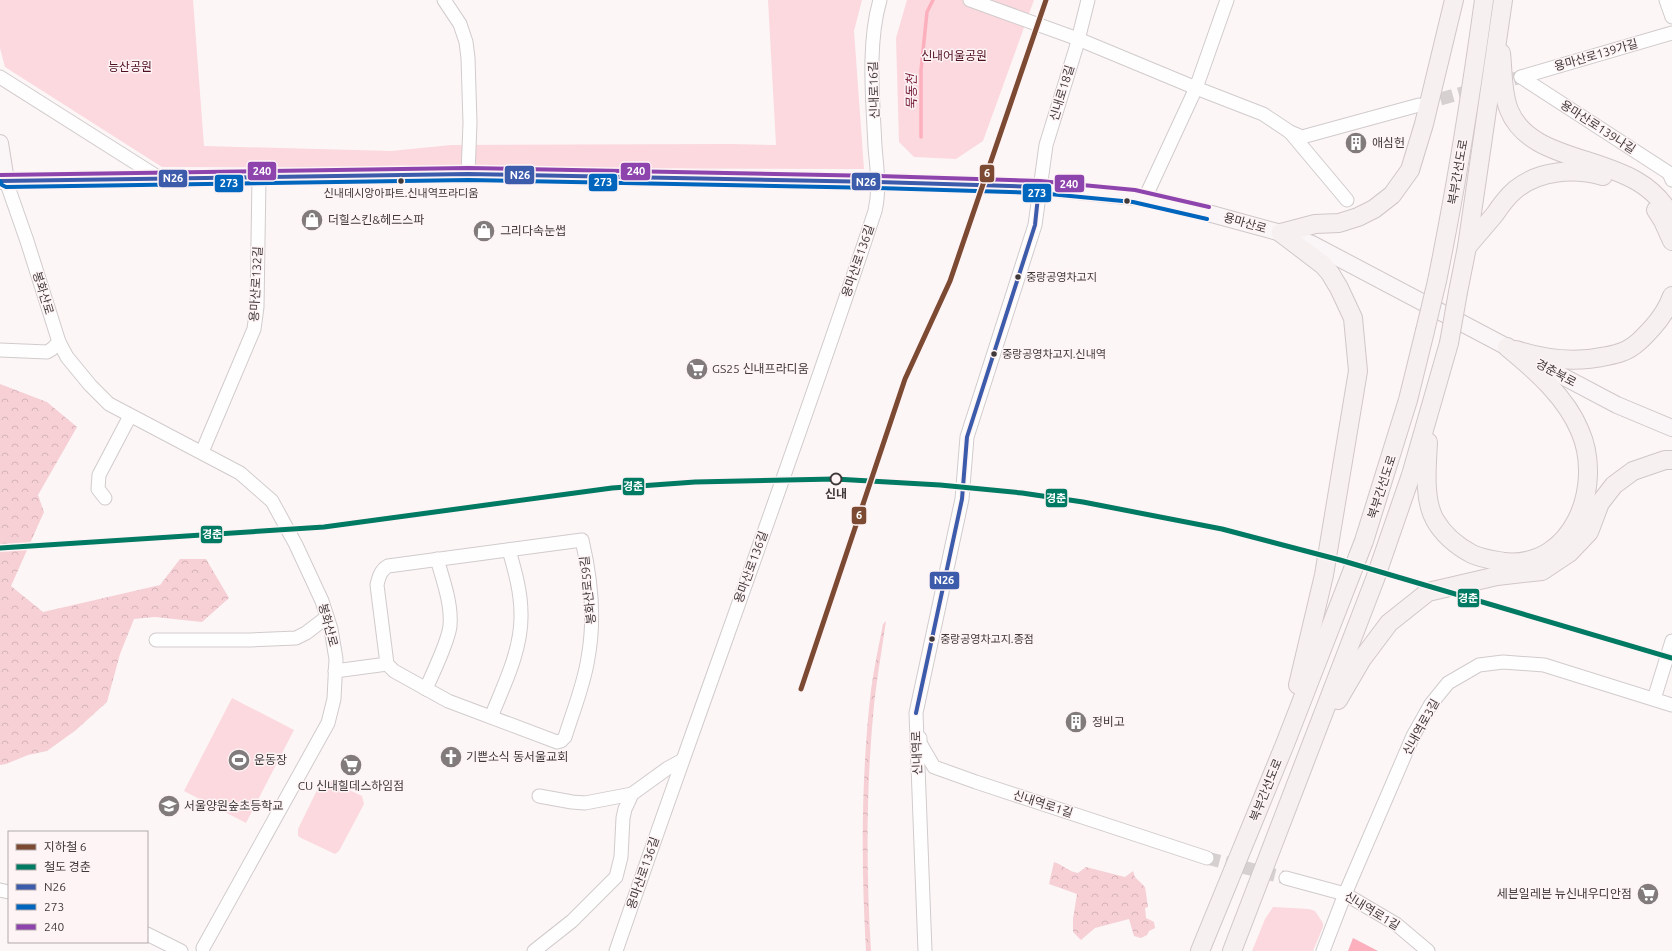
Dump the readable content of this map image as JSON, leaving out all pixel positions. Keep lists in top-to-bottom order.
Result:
{
  "streets": {
    "highway": ["북부간선도로"],
    "main road": ["용마산로", "봉화산로", "경춘북로"],
    "street": [
      "용마산로139가길",
      "신내로16길",
      "신내로18길",
      "용마산로139나길",
      "용마산로136길",
      "용마산로132길",
      "봉화산로59길",
      "신내역로3길",
      "신내역로",
      "신내역로1길"
    ]
  },
  "crossings": [
    ["용마산로139가길", "용마산로139나길"],
    ["신내로16길", "용마산로"],
    ["신내로16길", "용마산로136길"],
    ["신내로18길", "용마산로"],
    ["신내로18길", "신내역로"],
    ["용마산로", "용마산로136길"],
    ["용마산로", "용마산로132길"],
    ["용마산로", "봉화산로"],
    ["용마산로", "경춘북로"],
    ["용마산로", "신내역로"],
    ["용마산로132길", "봉화산로"],
    ["신내역로3길", "신내역로1길"],
    ["신내역로", "신내역로1길"]
  ],
  "water": ["묵동천"],
  "parks": ["신내어울공원", "능산공원"],
  "places": {
    "building": ["애심헌", "정비고"],
    "other": [
      "신내데시앙아파트.신내역프라디움",
      "중랑공영차고지",
      "중랑공영차고지.신내역",
      "신내",
      "중랑공영차고지.종점"
    ],
    "shop": ["더힐스킨&헤드스파", "그리다속눈썹"],
    "supermarket": ["GS25 신내프라디움", "CU 신내힐데스하임점", "세븐일레븐 뉴신내우디안점"],
    "church": ["기쁜소식 동서울교회"],
    "sports": ["운동장"],
    "school or university": ["서울양원숲초등학교"]
  },
  "lines": [
    "metro line 6",
    "transit line 240",
    "transit line N26",
    "transit line 273",
    "rail line 경춘"
  ],
  "legend": [
    "지하철 6",
    "철도 경춘",
    "N26",
    "273",
    "240"
  ]
}
